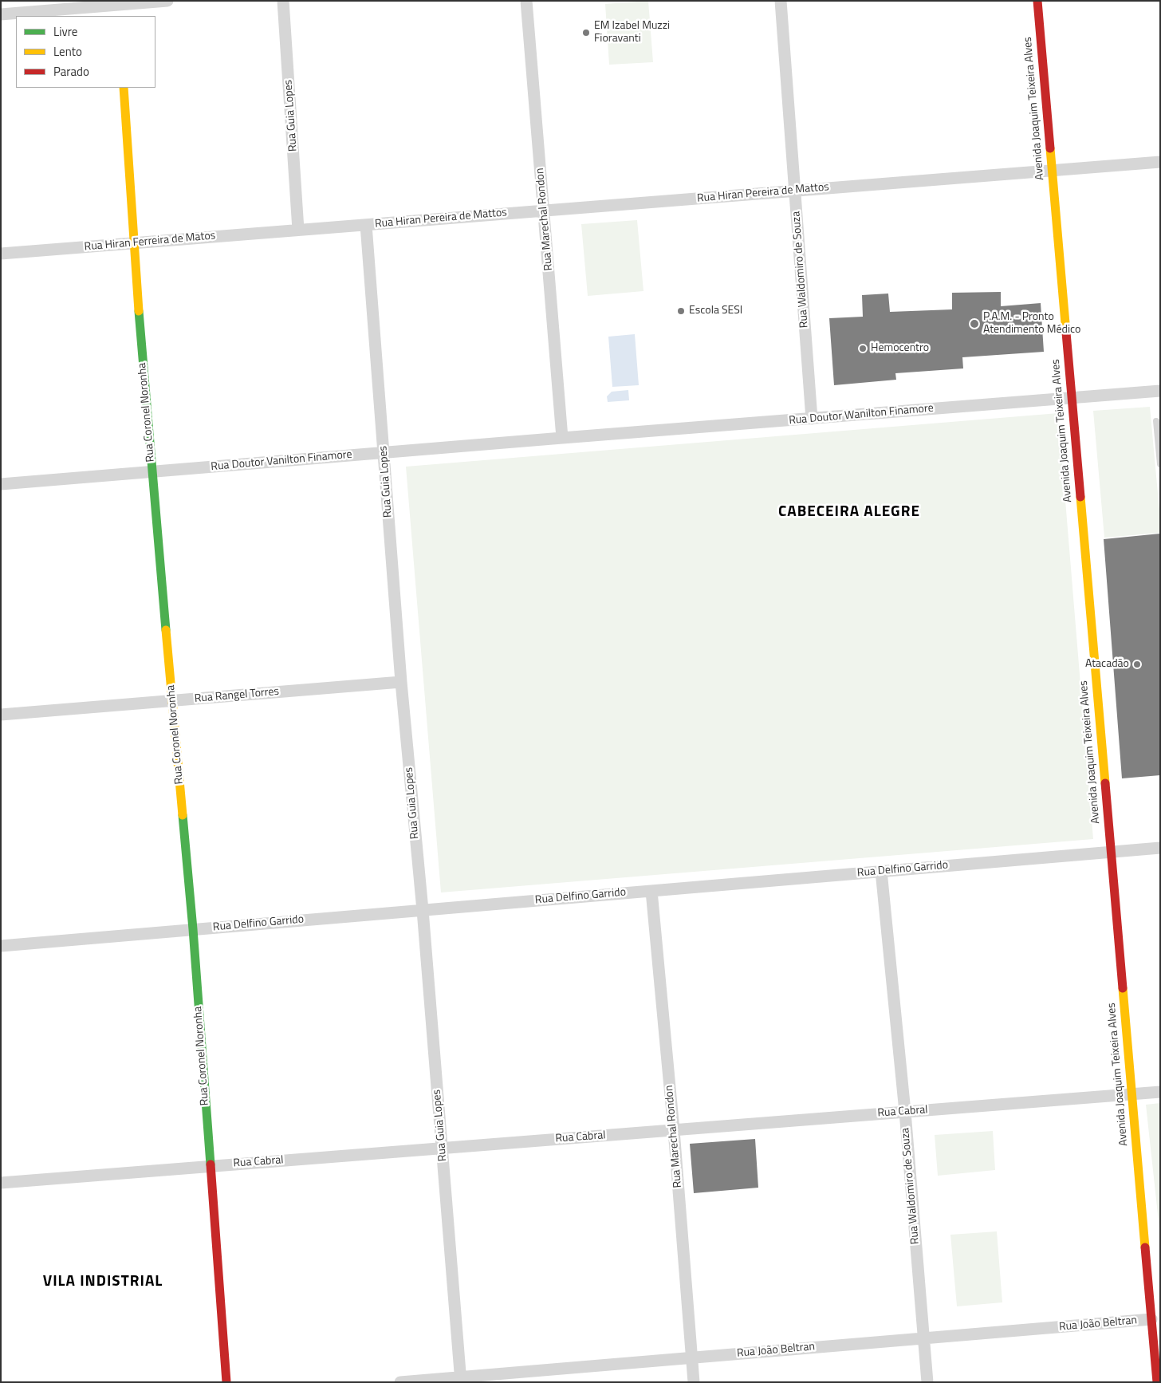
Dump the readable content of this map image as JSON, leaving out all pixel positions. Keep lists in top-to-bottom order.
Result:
{
  "streets": {
    "street": [
      "Avenida Joaquim Teixeira Alves",
      "Rua Guia Lopes",
      "Rua Hiran Pereira de Mattos",
      "Rua Marechal Rondon",
      "Rua Hiran Ferreira de Matos",
      "Rua Waldomiro de Souza",
      "Rua Coronel Noronha",
      "Rua Doutor Wanilton Finamore",
      "Rua Doutor Vanilton Finamore",
      "Rua Rangel Torres",
      "Rua Delfino Garrido",
      "Rua Cabral",
      "Rua João Beltran"
    ]
  },
  "crossings": [
    ["Avenida Joaquim Teixeira Alves", "Rua Hiran Pereira de Mattos"],
    ["Avenida Joaquim Teixeira Alves", "Rua Doutor Wanilton Finamore"],
    ["Avenida Joaquim Teixeira Alves", "Rua Delfino Garrido"],
    ["Avenida Joaquim Teixeira Alves", "Rua Cabral"],
    ["Avenida Joaquim Teixeira Alves", "Rua João Beltran"],
    ["Rua Guia Lopes", "Rua Hiran Pereira de Mattos"],
    ["Rua Guia Lopes", "Rua Hiran Ferreira de Matos"],
    ["Rua Guia Lopes", "Rua Doutor Vanilton Finamore"],
    ["Rua Guia Lopes", "Rua Rangel Torres"],
    ["Rua Guia Lopes", "Rua Delfino Garrido"],
    ["Rua Guia Lopes", "Rua Cabral"],
    ["Rua Guia Lopes", "Rua João Beltran"],
    ["Rua Hiran Pereira de Mattos", "Rua Marechal Rondon"],
    ["Rua Hiran Pereira de Mattos", "Rua Hiran Ferreira de Matos"],
    ["Rua Hiran Pereira de Mattos", "Rua Waldomiro de Souza"],
    ["Rua Marechal Rondon", "Rua Doutor Wanilton Finamore"],
    ["Rua Marechal Rondon", "Rua Doutor Vanilton Finamore"],
    ["Rua Marechal Rondon", "Rua Delfino Garrido"],
    ["Rua Marechal Rondon", "Rua Cabral"],
    ["Rua Marechal Rondon", "Rua João Beltran"],
    ["Rua Hiran Ferreira de Matos", "Rua Coronel Noronha"],
    ["Rua Waldomiro de Souza", "Rua Doutor Wanilton Finamore"],
    ["Rua Waldomiro de Souza", "Rua Delfino Garrido"],
    ["Rua Waldomiro de Souza", "Rua Cabral"],
    ["Rua Waldomiro de Souza", "Rua João Beltran"],
    ["Rua Coronel Noronha", "Rua Doutor Vanilton Finamore"],
    ["Rua Coronel Noronha", "Rua Rangel Torres"],
    ["Rua Coronel Noronha", "Rua Delfino Garrido"],
    ["Rua Coronel Noronha", "Rua Cabral"],
    ["Rua Doutor Wanilton Finamore", "Rua Doutor Vanilton Finamore"]
  ],
  "districts": ["CABECEIRA ALEGRE", "VILA INDISTRIAL"],
  "places": [
    "EM Izabel Muzzi Fioravanti",
    "Escola SESI",
    "P.A.M. - Pronto Atendimento Médico",
    "Hemocentro",
    "Atacadão"
  ],
  "legend": ["Livre", "Lento", "Parado"]
}
